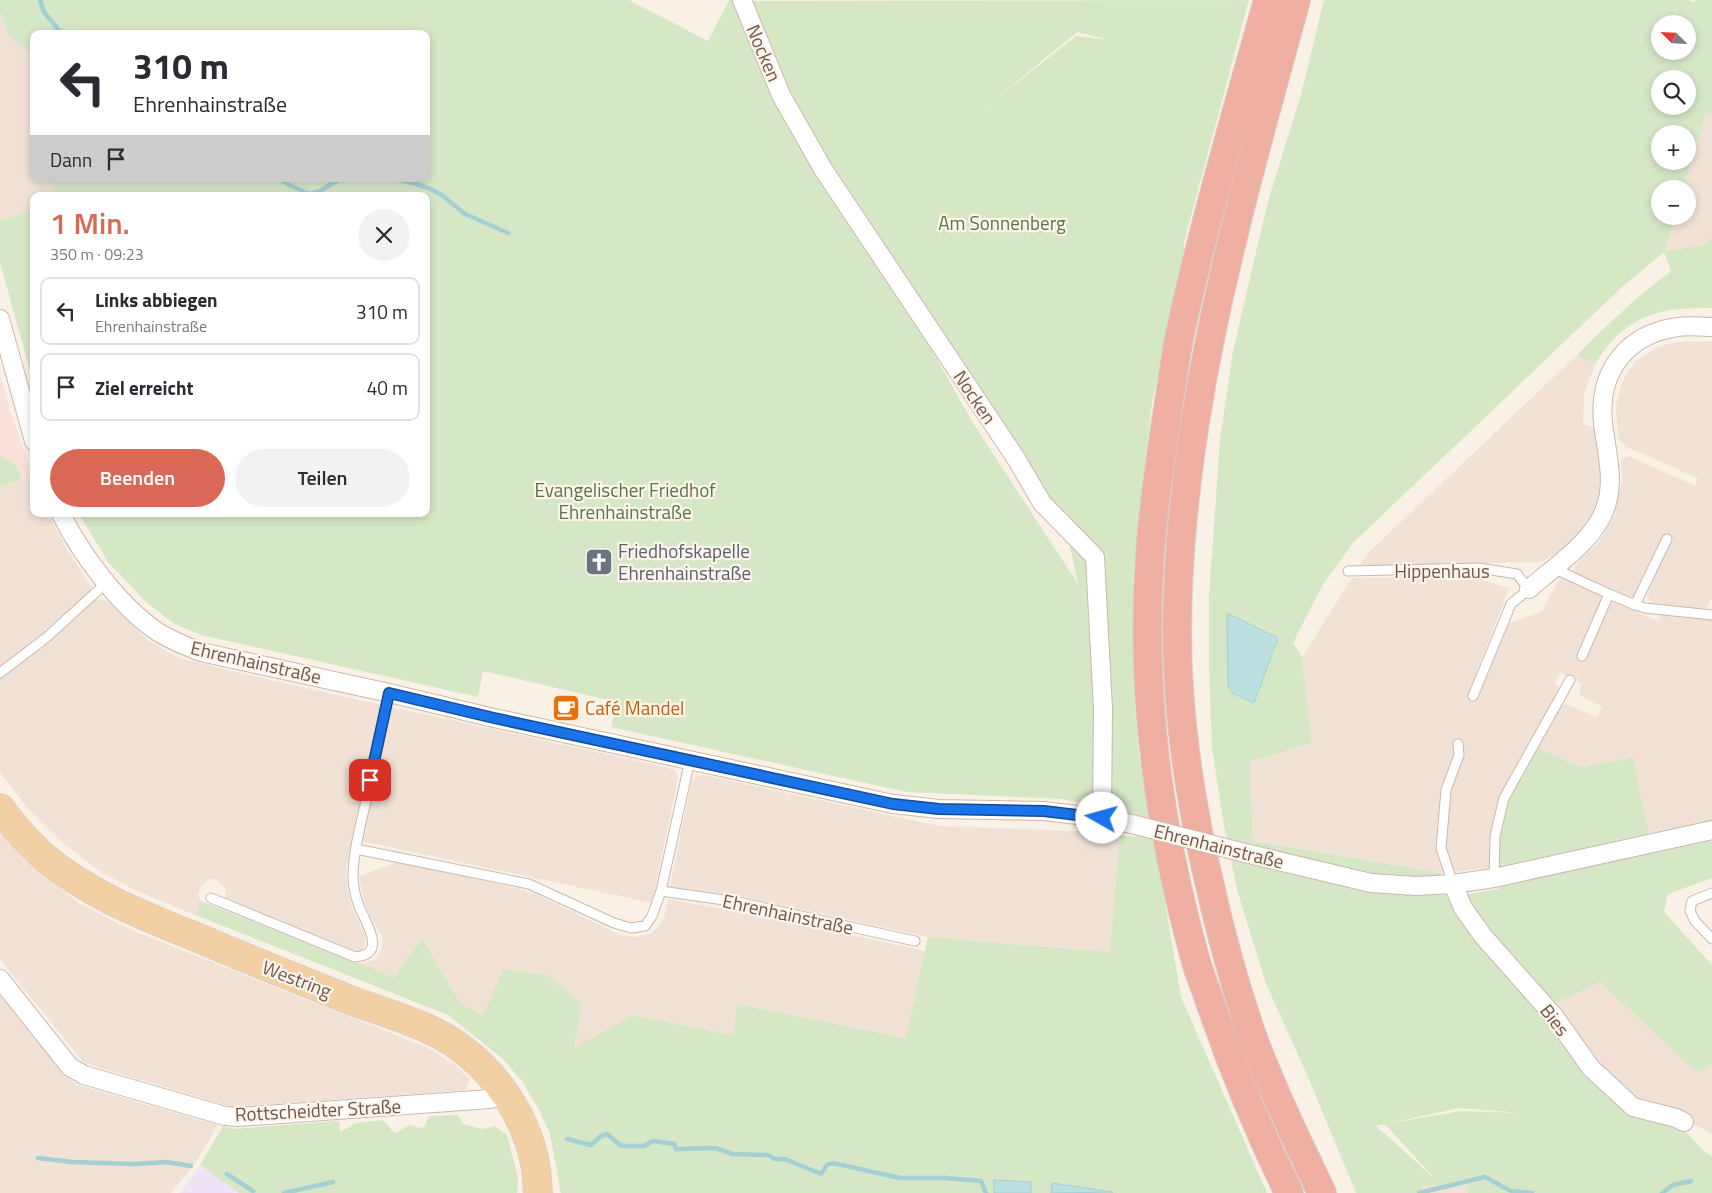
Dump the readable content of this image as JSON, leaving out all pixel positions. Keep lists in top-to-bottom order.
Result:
{
  "streets": {
    "main road": ["Westring"],
    "street": [
      "Nocken",
      "Ehrenhainstraße",
      "Bies",
      "Rottscheidter Straße"
    ],
    "lane": ["Hippenhaus"]
  },
  "crossings": [
    ["Nocken", "Ehrenhainstraße"],
    ["Ehrenhainstraße", "Bies"],
    ["Westring", "Rottscheidter Straße"]
  ],
  "parks": ["Am Sonnenberg", "Evangelischer Friedhof Ehrenhainstraße"],
  "places": {
    "church": ["Friedhofskapelle Ehrenhainstraße"],
    "cafe": ["Café Mandel"]
  },
  "north": "top left",
  "page": {
    "map_buttons": ["+", "−"],
    "turn": ["310 m", "Ehrenhainstraße"],
    "then": "Dann",
    "heading": ["1 Min.", "350 m · 09:23"],
    "list": [
      {
        "name": "Links abbiegen",
        "note": "Ehrenhainstraße",
        "value": "310 m"
      },
      {
        "name": "Ziel erreicht",
        "value": "40 m"
      }
    ],
    "buttons": ["Beenden", "Teilen"]
  }
}
